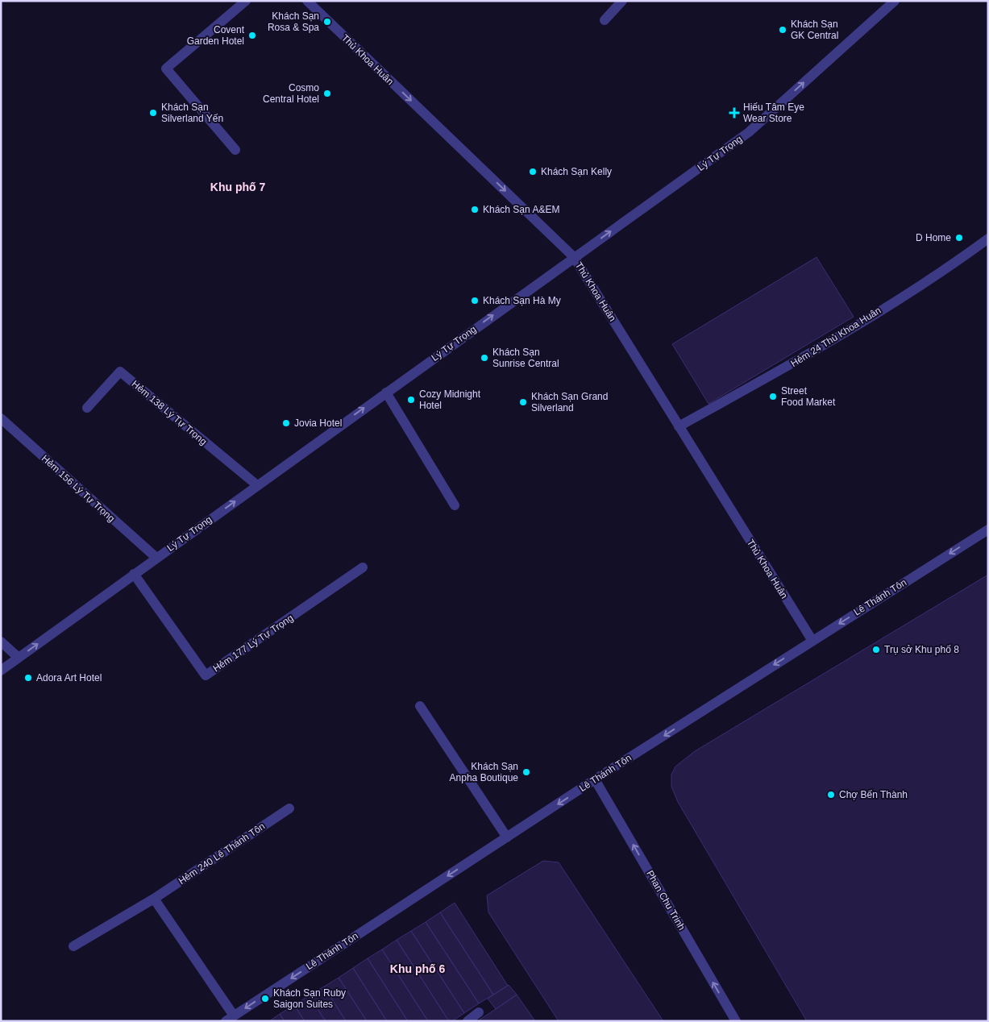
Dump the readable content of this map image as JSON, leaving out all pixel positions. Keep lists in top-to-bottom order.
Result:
{
  "streets": {
    "street": [
      "Thủ Khoa Huân",
      "Lý Tự Trọng",
      "Hẻm 24 Thủ Khoa Huân",
      "Hẻm 138 Lý Tự Trọng",
      "Hẻm 156 Lý Tự Trọng",
      "Lê Thánh Tôn",
      "Hẻm 177 Lý Tự Trọng",
      "Hẻm 240 Lê Thánh Tôn",
      "Phan Chu Trinh"
    ]
  },
  "crossings": [
    ["Thủ Khoa Huân", "Lý Tự Trọng"],
    ["Thủ Khoa Huân", "Hẻm 24 Thủ Khoa Huân"],
    ["Thủ Khoa Huân", "Lê Thánh Tôn"],
    ["Lý Tự Trọng", "Hẻm 138 Lý Tự Trọng"],
    ["Lý Tự Trọng", "Hẻm 156 Lý Tự Trọng"],
    ["Lý Tự Trọng", "Hẻm 177 Lý Tự Trọng"],
    ["Lê Thánh Tôn", "Phan Chu Trinh"]
  ],
  "one_way": [
    "Thủ Khoa Huân",
    "Lý Tự Trọng",
    "Lê Thánh Tôn",
    "Phan Chu Trinh"
  ],
  "districts": ["Khu phố 7", "Khu phố 6"],
  "places": {
    "other": [
      "Khách Sạn Rosa & Spa",
      "Khách Sạn GK Central",
      "Covent Garden Hotel",
      "Cosmo Central Hotel",
      "Khách Sạn Silverland Yến",
      "Khách Sạn Kelly",
      "Khách Sạn A&EM",
      "D Home",
      "Khách Sạn Hà My",
      "Khách Sạn Sunrise Central",
      "Street Food Market",
      "Cozy Midnight Hotel",
      "Khách Sạn Grand Silverland",
      "Jovia Hotel",
      "Trụ sở Khu phố 8",
      "Adora Art Hotel",
      "Khách Sạn Anpha Boutique",
      "Chợ Bến Thành",
      "Khách Sạn Ruby Saigon Suites"
    ],
    "health": ["Hiếu Tâm Eye Wear Store"]
  }
}
